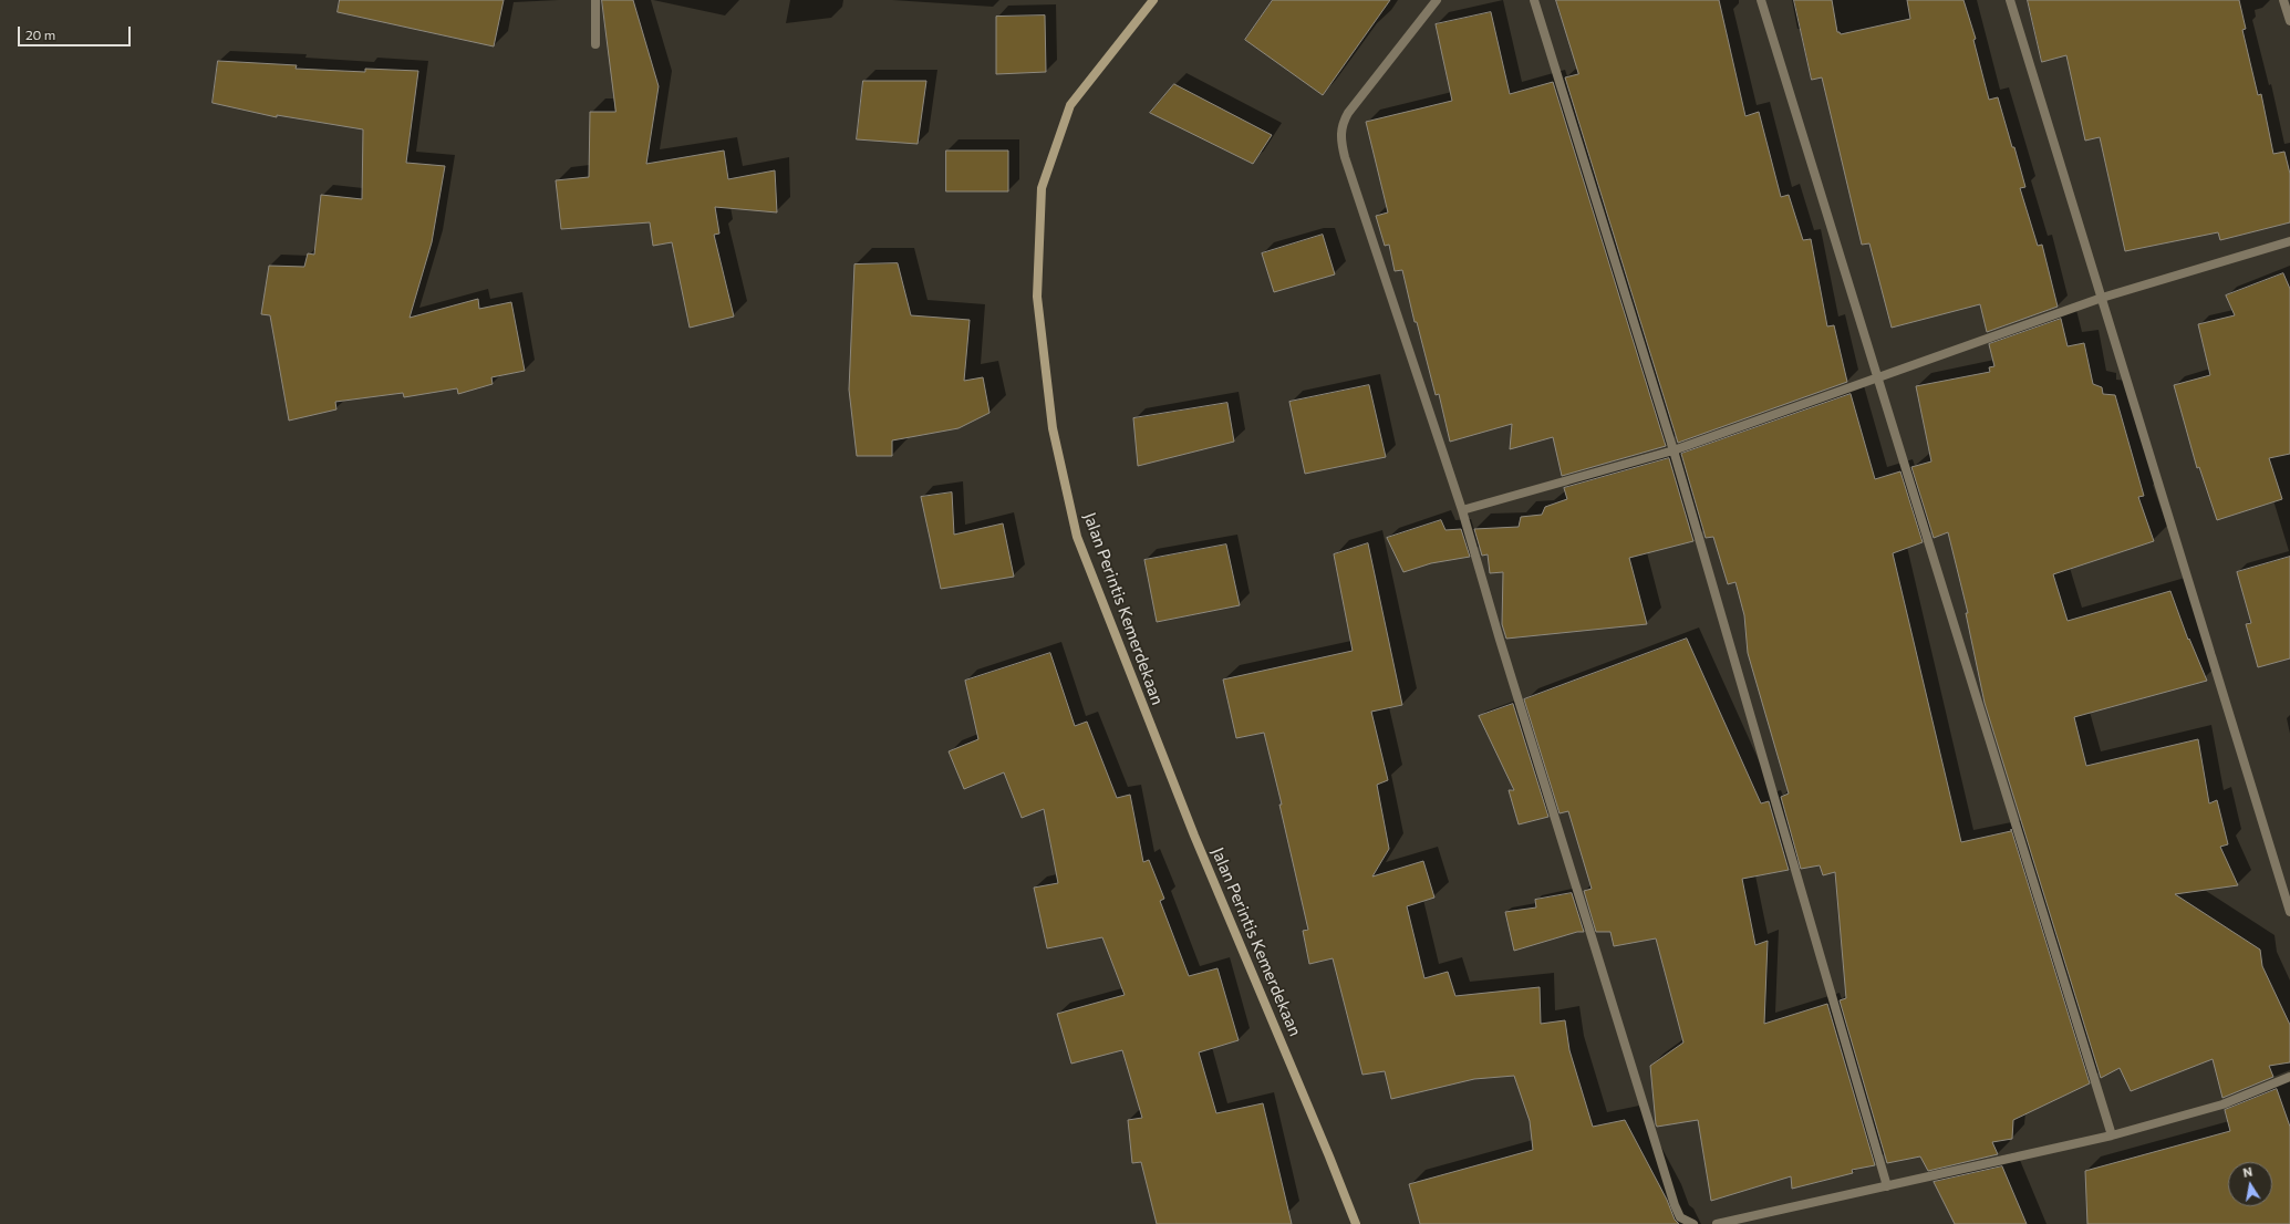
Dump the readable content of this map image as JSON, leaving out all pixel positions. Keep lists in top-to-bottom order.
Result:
{
  "streets": {
    "street": ["Jalan Perintis Kemerdekaan"]
  },
  "scale_bar": "20 m",
  "north": "top"
}
